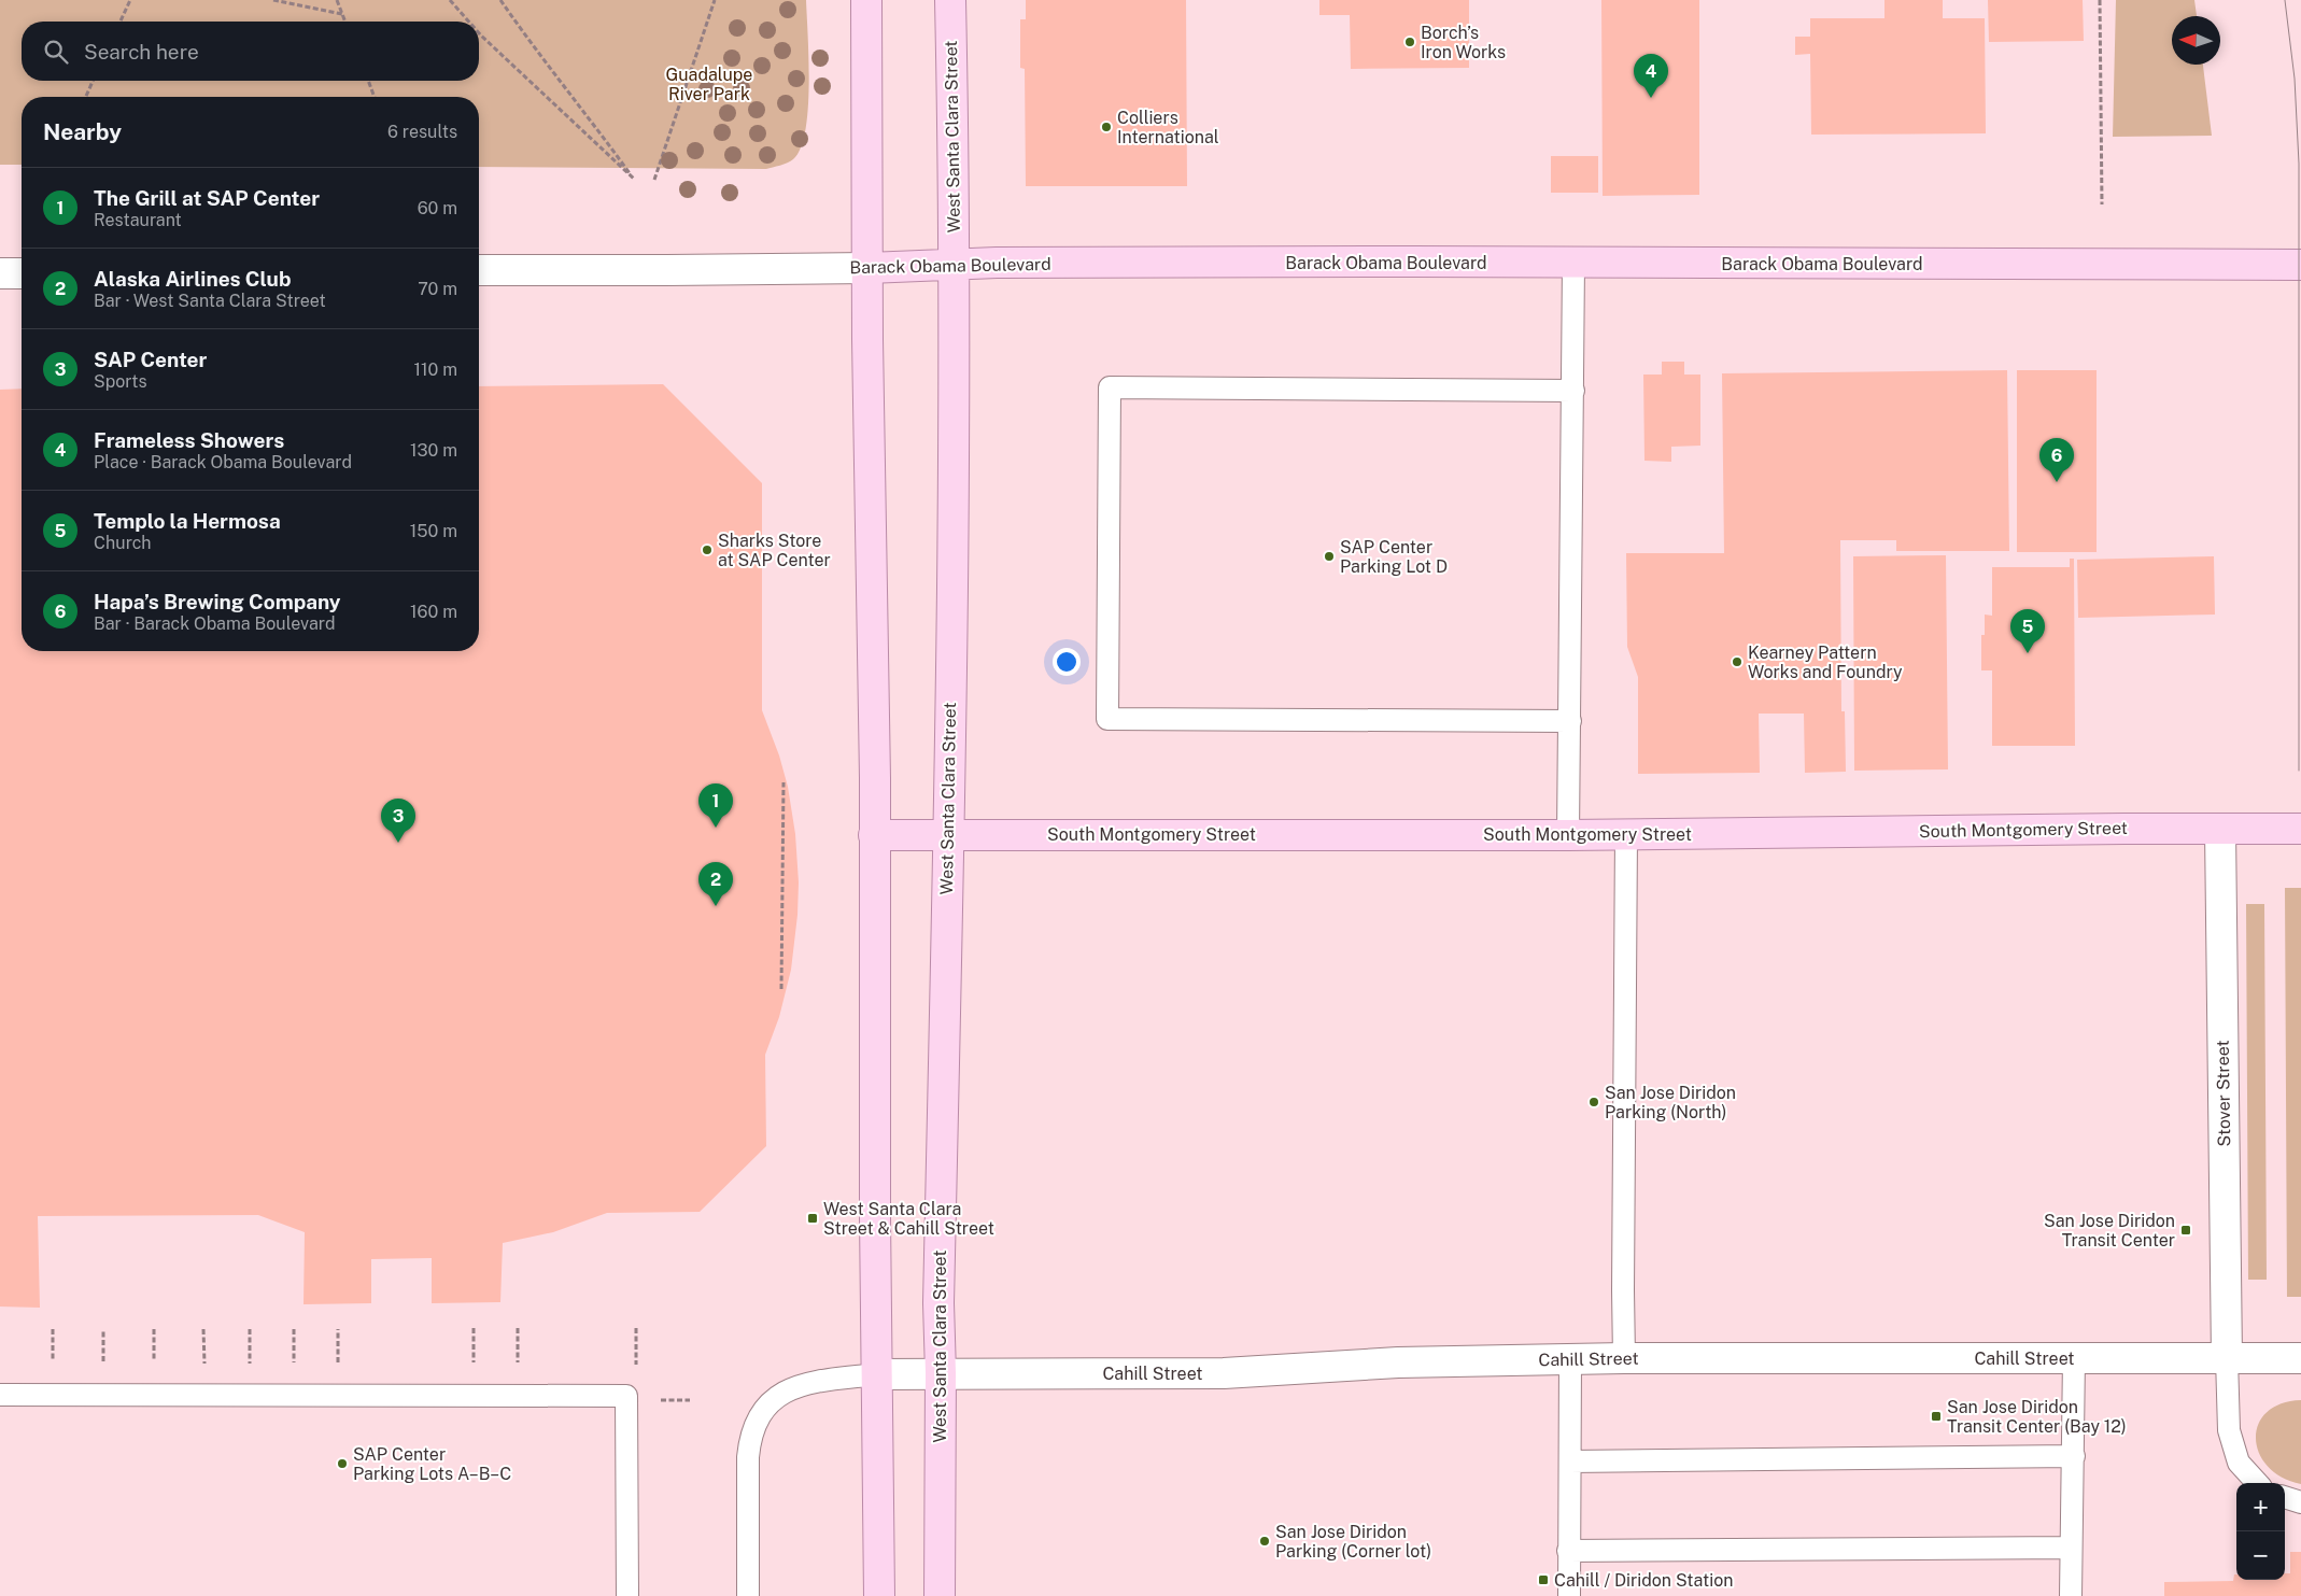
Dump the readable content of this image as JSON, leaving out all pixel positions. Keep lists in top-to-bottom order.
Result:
{
  "streets": {
    "main road": ["West Santa Clara Street", "Barack Obama Boulevard", "South Montgomery Street"],
    "street": ["Stover Street", "Cahill Street"]
  },
  "crossings": [
    ["West Santa Clara Street", "Barack Obama Boulevard"],
    ["West Santa Clara Street", "South Montgomery Street"],
    ["West Santa Clara Street", "Cahill Street"],
    ["South Montgomery Street", "Stover Street"],
    ["Stover Street", "Cahill Street"]
  ],
  "parks": ["Guadalupe River Park"],
  "places": {
    "other": [
      "Borch’s Iron Works",
      "Colliers International",
      "Sharks Store at SAP Center",
      "SAP Center Parking Lot D",
      "Kearney Pattern Works and Foundry",
      "San Jose Diridon Parking (North)",
      "SAP Center Parking Lots A–B–C",
      "San Jose Diridon Parking (Corner lot)"
    ],
    "transit": [
      "West Santa Clara Street & Cahill Street",
      "San Jose Diridon Transit Center",
      "San Jose Diridon Transit Center (Bay 12)",
      "Cahill / Diridon Station"
    ]
  },
  "north": "left",
  "page": {
    "search": "Search here",
    "pins": [
      "4",
      "6",
      "5",
      "1",
      "3",
      "2"
    ],
    "heading": ["Nearby", "6 results"],
    "list": [
      {
        "mark": "1",
        "name": "The Grill at SAP Center",
        "note": "Restaurant",
        "value": "60 m"
      },
      {
        "mark": "2",
        "name": "Alaska Airlines Club",
        "note": "Bar · West Santa Clara Street",
        "value": "70 m"
      },
      {
        "mark": "3",
        "name": "SAP Center",
        "note": "Sports",
        "value": "110 m"
      },
      {
        "mark": "4",
        "name": "Frameless Showers",
        "note": "Place · Barack Obama Boulevard",
        "value": "130 m"
      },
      {
        "mark": "5",
        "name": "Templo la Hermosa",
        "note": "Church",
        "value": "150 m"
      },
      {
        "mark": "6",
        "name": "Hapa’s Brewing Company",
        "note": "Bar · Barack Obama Boulevard",
        "value": "160 m"
      }
    ],
    "map_buttons": ["+", "−"]
  }
}
